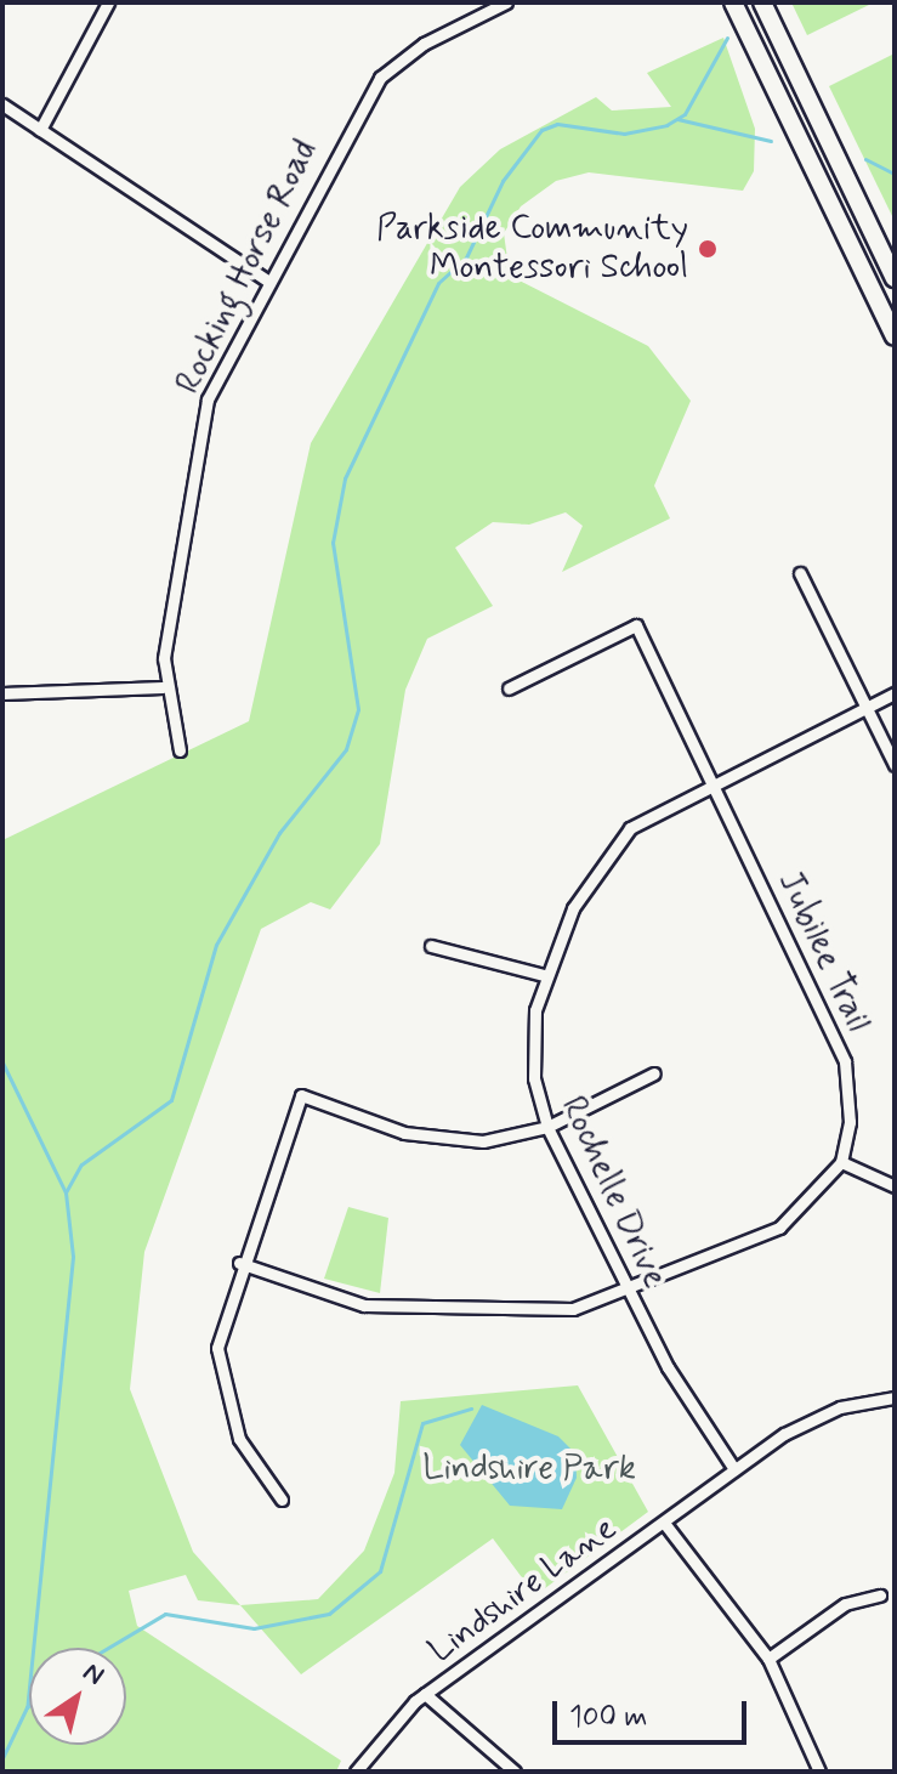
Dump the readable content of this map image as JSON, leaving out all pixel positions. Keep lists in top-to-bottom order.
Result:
{
  "streets": {
    "street": [
      "Rocking Horse Road",
      "Jubilee Trail",
      "Rochelle Drive",
      "Lindshire Lane"
    ]
  },
  "crossings": [
    ["Jubilee Trail", "Rochelle Drive"],
    ["Rochelle Drive", "Lindshire Lane"]
  ],
  "parks": ["Lindshire Park"],
  "places": ["Parkside Community Montessori School"],
  "scale_bar": "100 m",
  "north": "top right"
}
